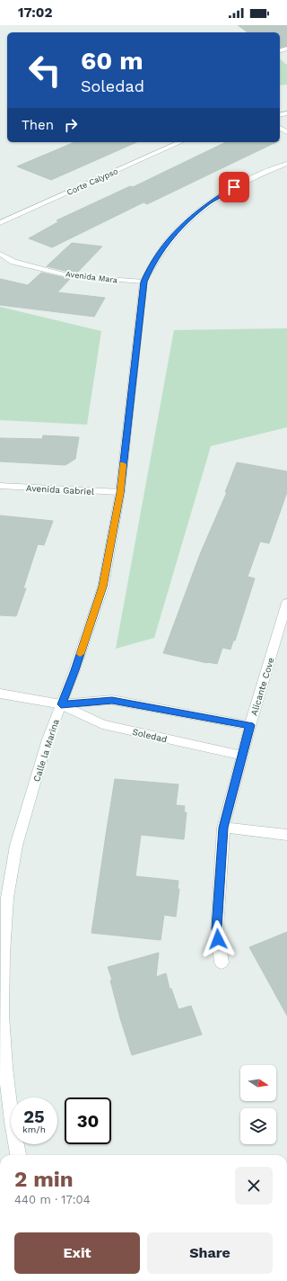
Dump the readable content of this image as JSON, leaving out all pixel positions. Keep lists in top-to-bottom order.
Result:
{
  "streets": {
    "street": [
      "Corte Calypso",
      "Avenida Mara",
      "Avenida Gabriel",
      "Alicante Cove",
      "Soledad",
      "Calle la Marina"
    ]
  },
  "crossings": [
    ["Avenida Mara", "Calle la Marina"],
    ["Avenida Gabriel", "Calle la Marina"],
    ["Alicante Cove", "Soledad"],
    ["Soledad", "Calle la Marina"]
  ],
  "north": "right",
  "page": {
    "status": "17:02",
    "turn": ["60 m", "Soledad"],
    "then": "Then",
    "speed": "25 km/h",
    "limit": "30",
    "heading": ["2 min", "440 m · 17:04"],
    "buttons": ["Exit", "Share"]
  }
}
